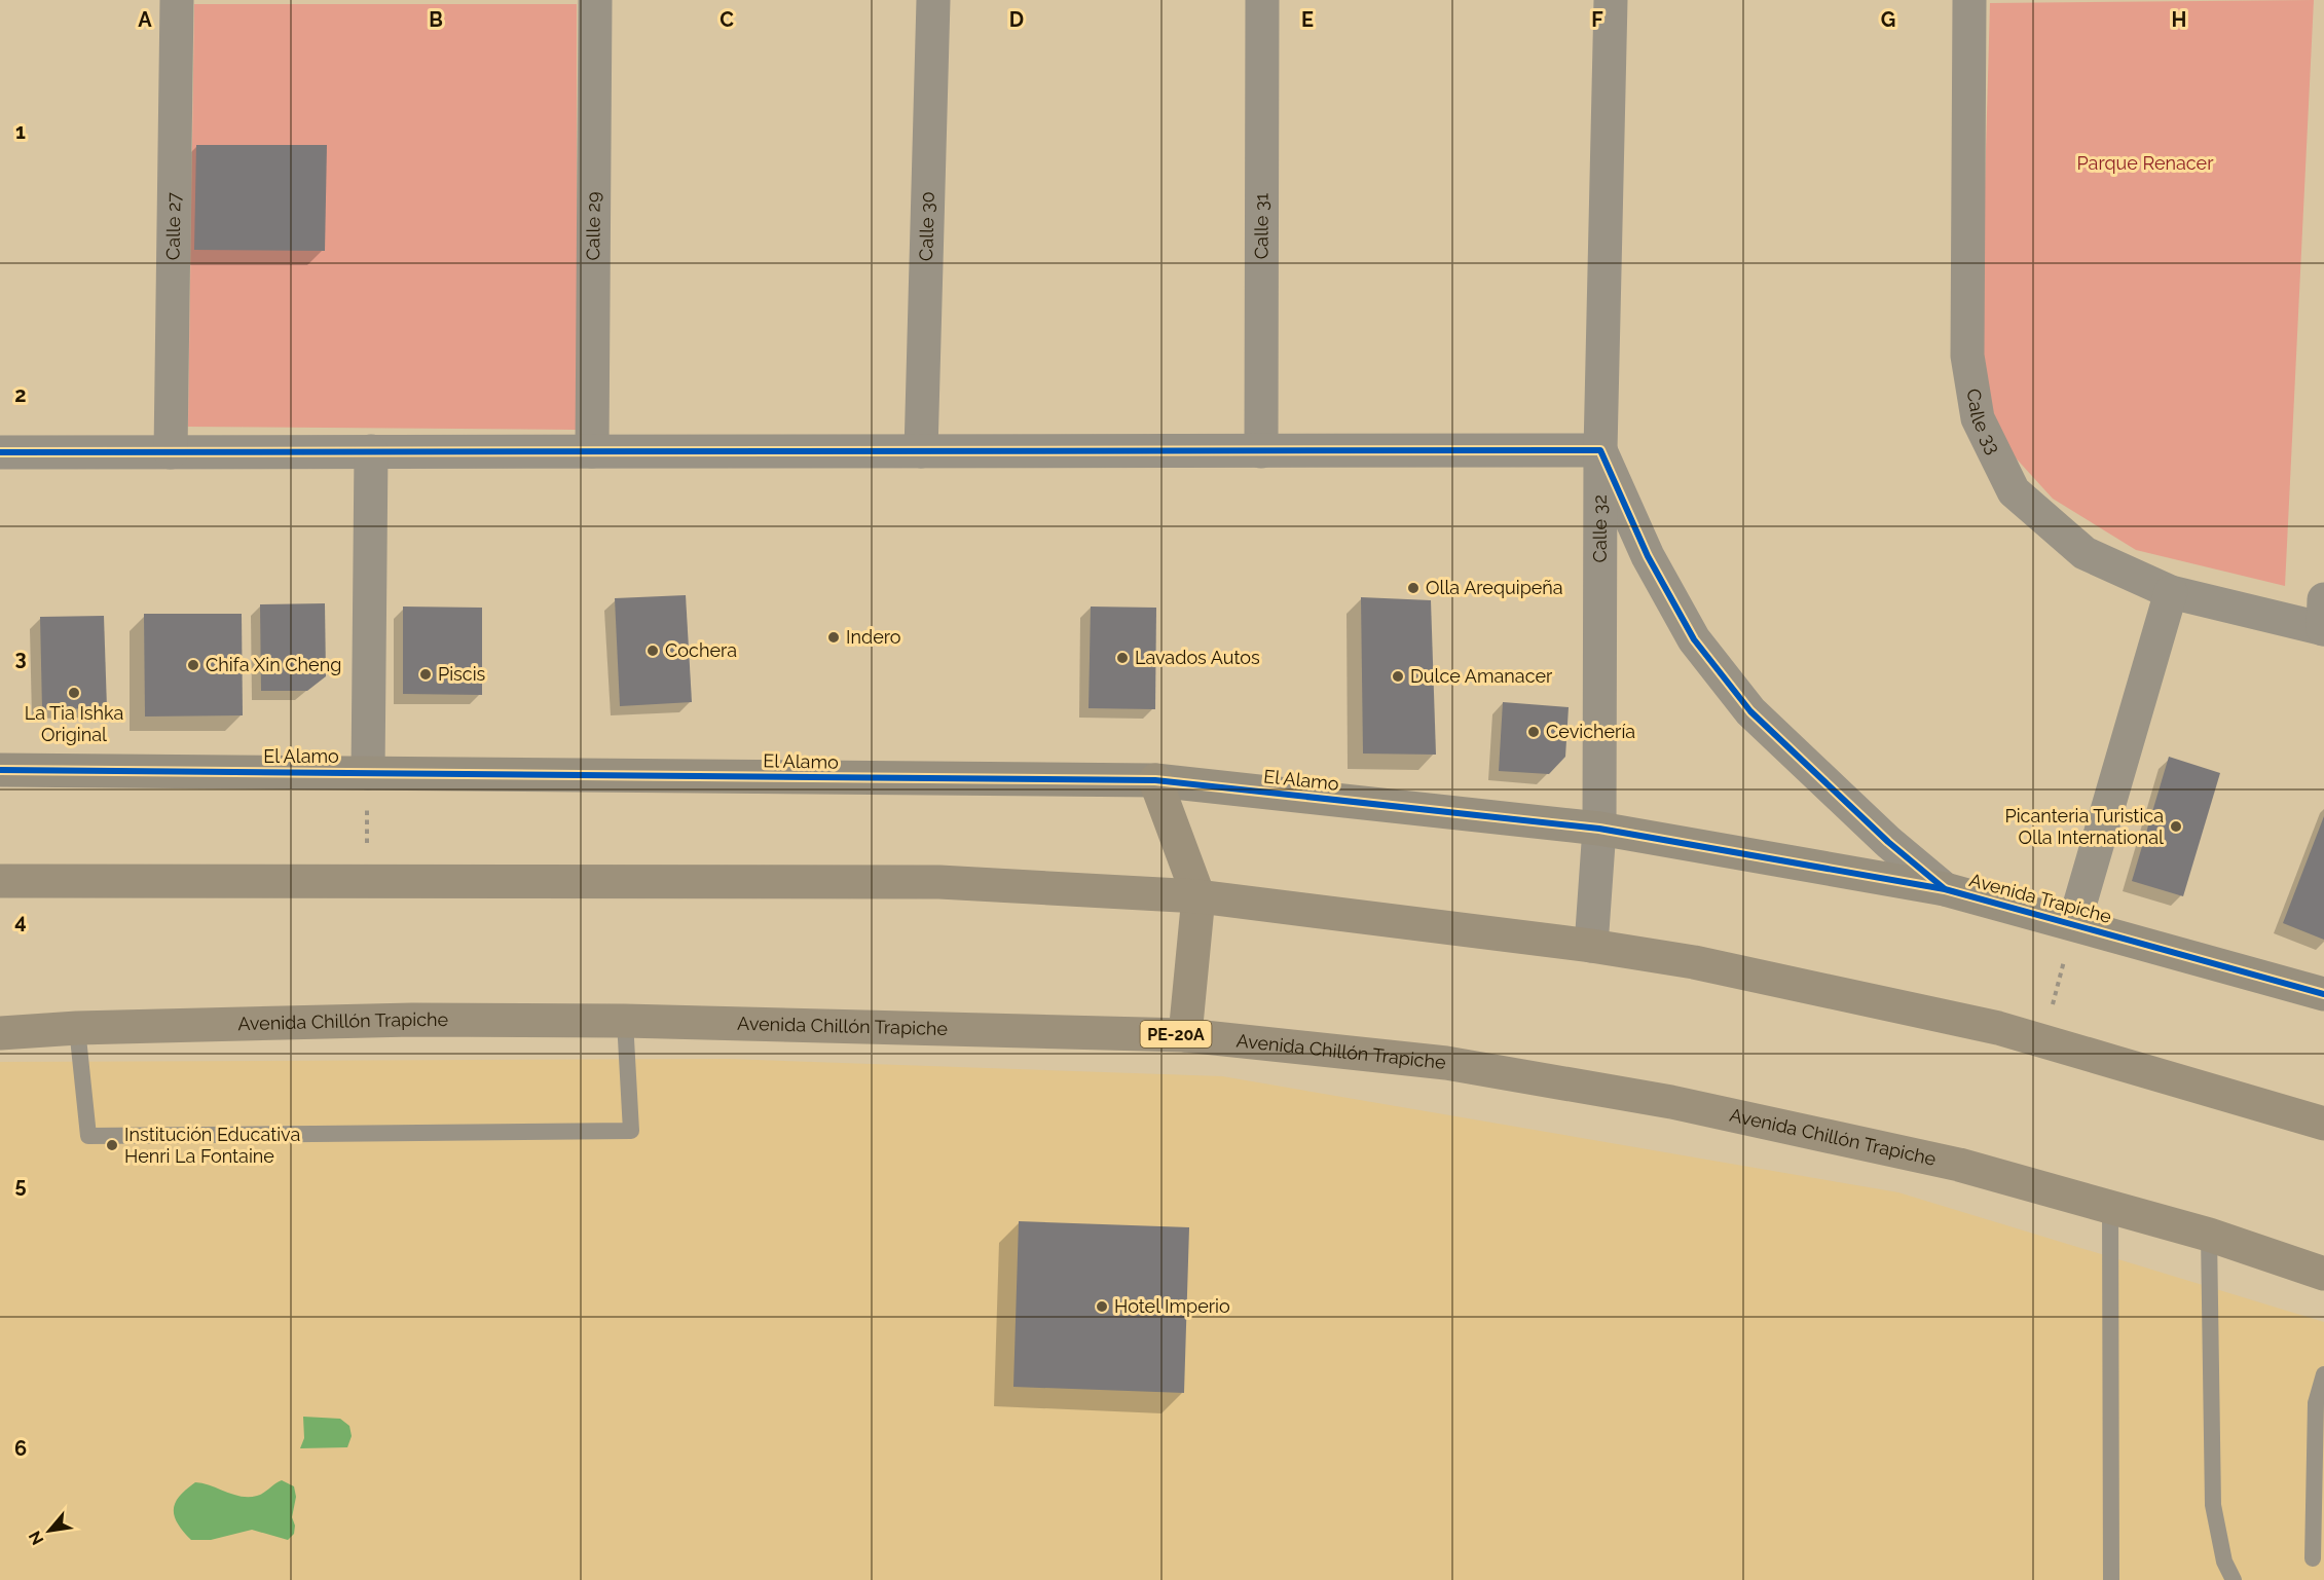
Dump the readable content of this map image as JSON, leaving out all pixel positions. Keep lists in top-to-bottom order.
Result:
{
  "streets": {
    "main road": ["Avenida Chillón Trapiche", "PE-20A"],
    "street": [
      "Calle 30",
      "Calle 31",
      "Calle 27",
      "Calle 29",
      "Calle 33",
      "Calle 32",
      "El Alamo",
      "Avenida Trapiche"
    ]
  },
  "crossings": [
    ["Calle 32", "El Alamo"],
    ["Calle 32", "Avenida Trapiche"],
    ["El Alamo", "Avenida Trapiche"]
  ],
  "parks": ["Parque Renacer"],
  "places": [
    "Olla Arequipeña",
    "Indero",
    "Cochera",
    "Lavados Autos",
    "Chifa Xin Cheng",
    "Piscis",
    "Dulce Amanacer",
    "La Tia Ishka Original",
    "Cevichería",
    "Picanteria Turistica Olla International",
    "Institución Educativa Henri La Fontaine",
    "Hotel Imperio"
  ],
  "north": "bottom left",
  "grid": {
    "columns": [
      "A",
      "B",
      "C",
      "D",
      "E",
      "F",
      "G",
      "H"
    ],
    "rows": [
      "1",
      "2",
      "3",
      "4",
      "5",
      "6"
    ]
  }
}
